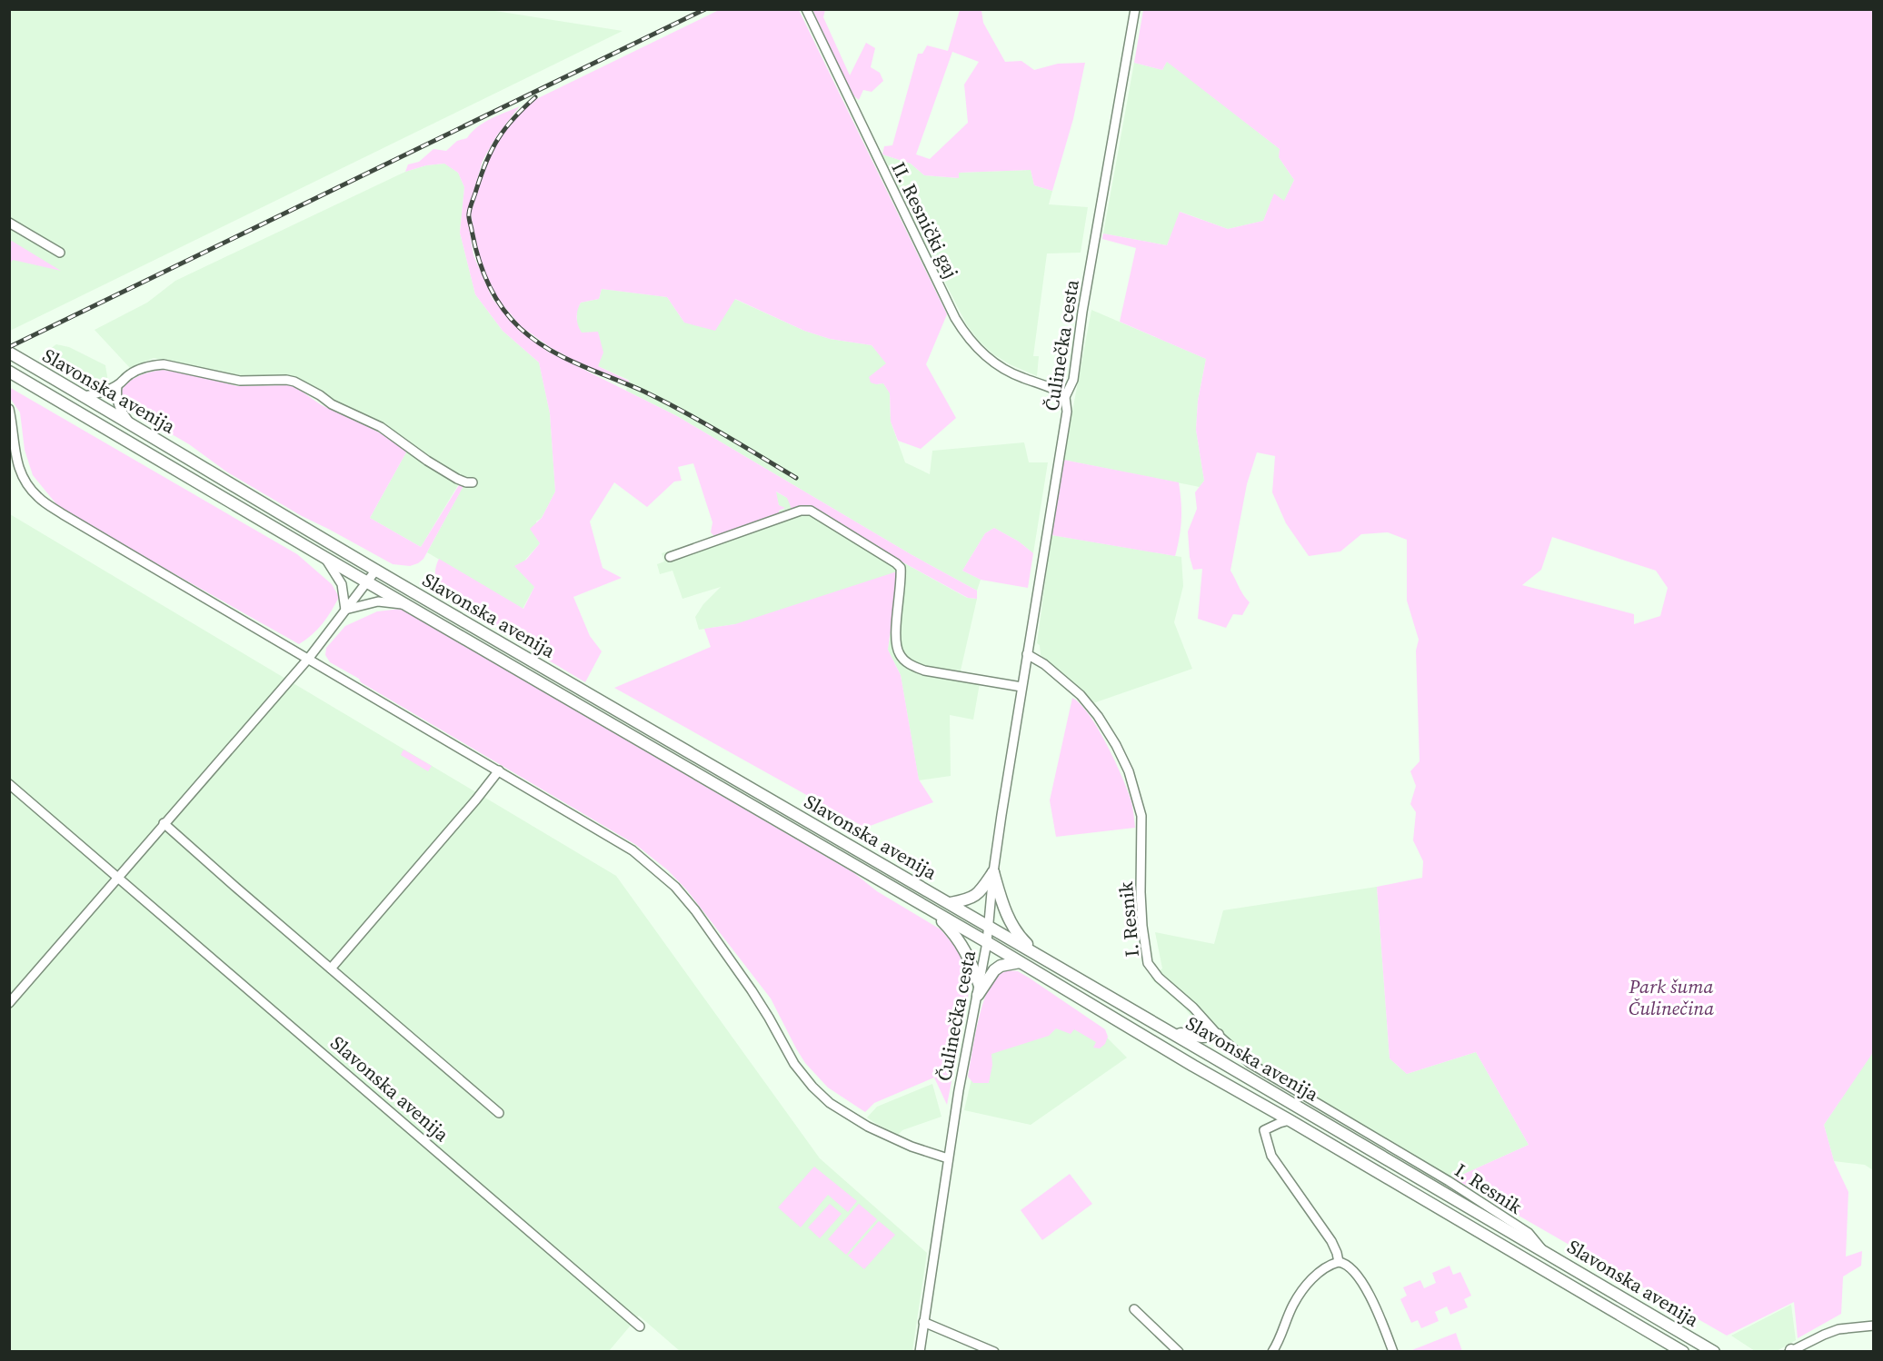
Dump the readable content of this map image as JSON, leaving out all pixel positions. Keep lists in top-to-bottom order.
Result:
{
  "streets": {
    "main road": ["Slavonska avenija"],
    "street": ["II. Resnički gaj", "Čulinečka cesta", "I. Resnik"]
  },
  "crossings": [
    ["II. Resnički gaj", "Čulinečka cesta"],
    ["Čulinečka cesta", "Slavonska avenija"],
    ["Čulinečka cesta", "I. Resnik"],
    ["Slavonska avenija", "I. Resnik"]
  ],
  "parks": ["Park šuma Čulinečina"]
}
